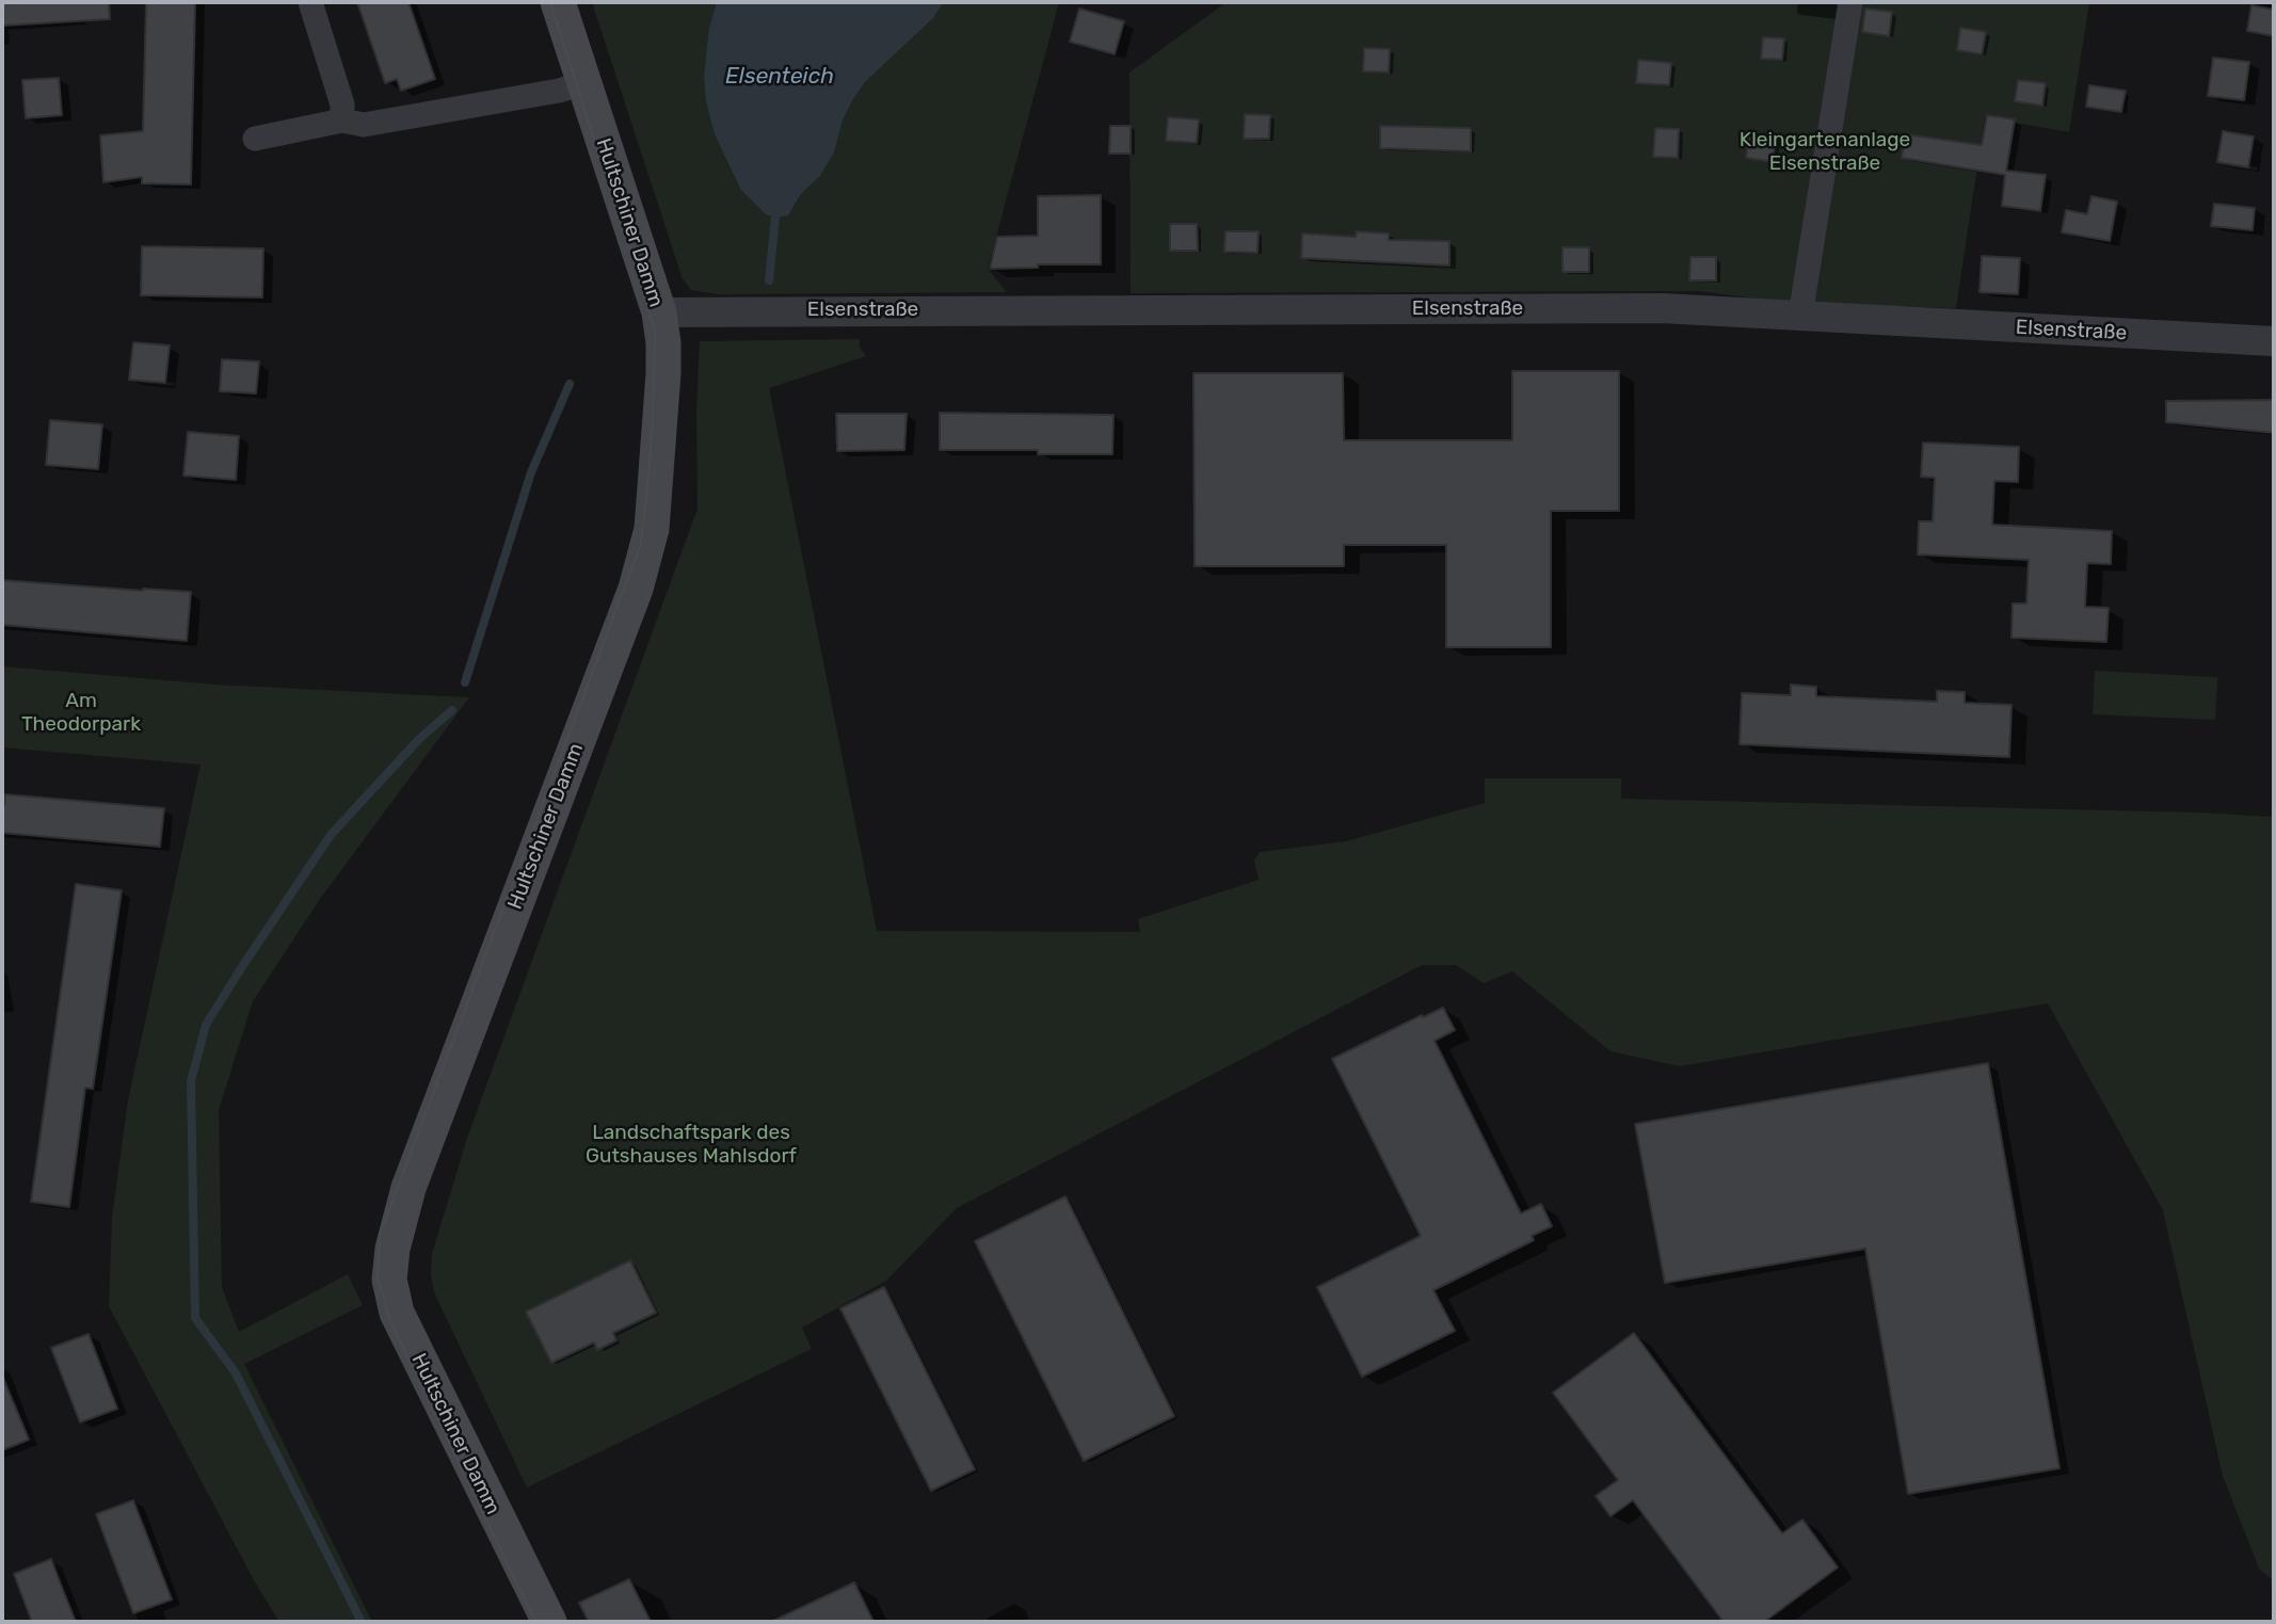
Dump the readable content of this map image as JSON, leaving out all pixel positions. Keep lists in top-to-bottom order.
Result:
{
  "streets": {
    "main road": ["Hultschiner Damm"],
    "street": ["Elsenstraße"]
  },
  "crossings": [
    ["Hultschiner Damm", "Elsenstraße"]
  ],
  "water": ["Elsenteich"],
  "parks": ["Kleingartenanlage Elsenstraße", "Am Theodorpark", "Landschaftspark des Gutshauses Mahlsdorf"]
}
